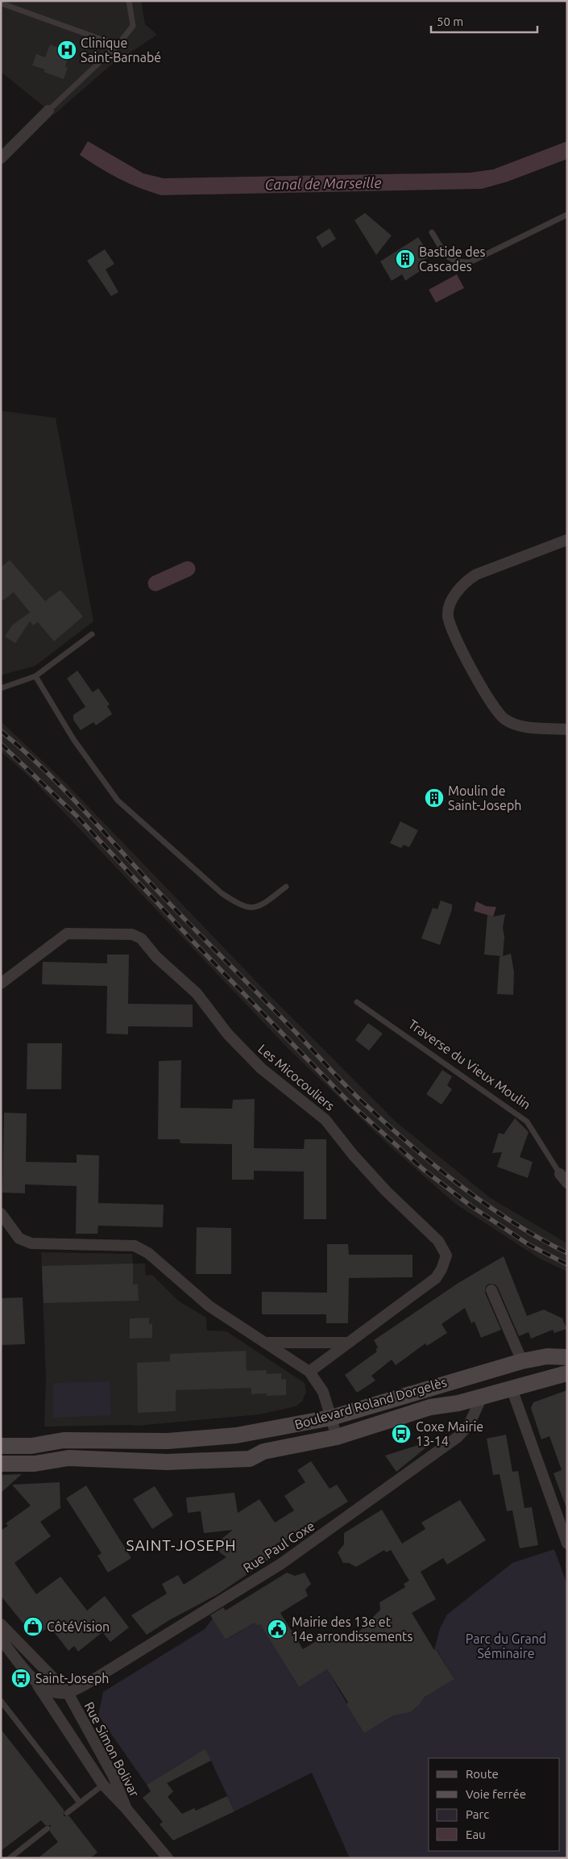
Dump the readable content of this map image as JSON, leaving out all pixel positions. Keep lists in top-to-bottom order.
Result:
{
  "streets": {
    "main road": ["Boulevard Roland Dorgelès"],
    "street": ["Les Micocouliers", "Rue Paul Coxe", "Rue Simon Bolivar"],
    "lane": ["Traverse du Vieux Moulin"]
  },
  "crossings": [
    ["Boulevard Roland Dorgelès", "Rue Paul Coxe"],
    ["Rue Paul Coxe", "Rue Simon Bolivar"]
  ],
  "districts": ["SAINT-JOSEPH"],
  "water": ["Canal de Marseille"],
  "parks": ["Parc du Grand Séminaire"],
  "places": {
    "hospital": ["Clinique Saint-Barnabé"],
    "building": ["Bastide des Cascades", "Moulin de Saint-Joseph"],
    "bus stop": ["Coxe Mairie 13-14", "Saint-Joseph"],
    "shop": ["CôtéVision"],
    "public building": ["Mairie des 13e et 14e arrondissements"]
  },
  "legend": [
    "Route",
    "Voie ferrée",
    "Parc",
    "Eau"
  ],
  "scale_bar": "50 m"
}
